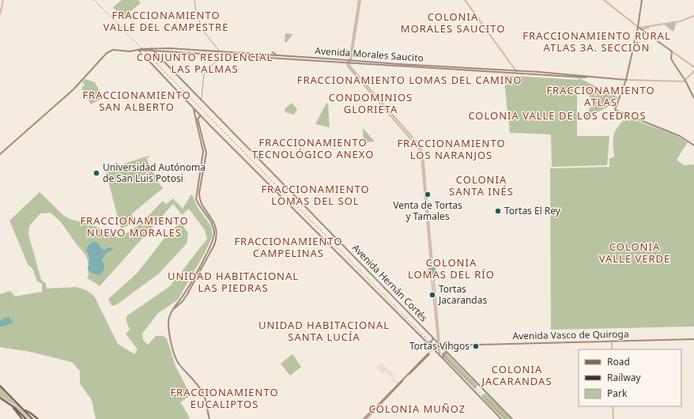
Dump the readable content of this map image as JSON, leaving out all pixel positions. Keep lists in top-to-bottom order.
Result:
{
  "streets": {
    "main road": ["Avenida Morales Saucito", "Avenida Hernán Cortés", "Avenida Vasco de Quiroga"]
  },
  "crossings": [
    ["Avenida Morales Saucito", "Avenida Hernán Cortés"]
  ],
  "districts": [
    "FRACCIONAMIENTO VALLE DEL CAMPESTRE",
    "COLONIA MORALES SAUCITO",
    "FRACCIONAMIENTO RURAL ATLAS 3A. SECCIÓN",
    "CONJUNTO RESIDENCIAL LAS PALMAS",
    "FRACCIONAMIENTO LOMAS DEL CAMINO",
    "FRACCIONAMIENTO ATLAS",
    "FRACCIONAMIENTO SAN ALBERTO",
    "CONDOMINIOS GLORIETA",
    "COLONIA VALLE DE LOS CEDROS",
    "FRACCIONAMIENTO TECNOLÓGICO ANEXO",
    "FRACCIONAMIENTO LOS NARANJOS",
    "COLONIA SANTA INÉS",
    "FRACCIONAMIENTO LOMAS DEL SOL",
    "FRACCIONAMIENTO NUEVO MORALES",
    "FRACCIONAMIENTO CAMPELINAS",
    "COLONIA VALLE VERDE",
    "COLONIA LOMAS DEL RÍO",
    "UNIDAD HABITACIONAL LAS PIEDRAS",
    "UNIDAD HABITACIONAL SANTA LUCÍA",
    "COLONIA JACARANDAS",
    "FRACCIONAMIENTO EUCALIPTOS",
    "COLONIA MUÑOZ"
  ],
  "places": [
    "Universidad Autónoma de San Luis Potosi",
    "Venta de Tortas y Tamales",
    "Tortas El Rey",
    "Tortas Jacarandas",
    "Tortas Vihgos"
  ],
  "legend": ["Road", "Railway", "Park"]
}
